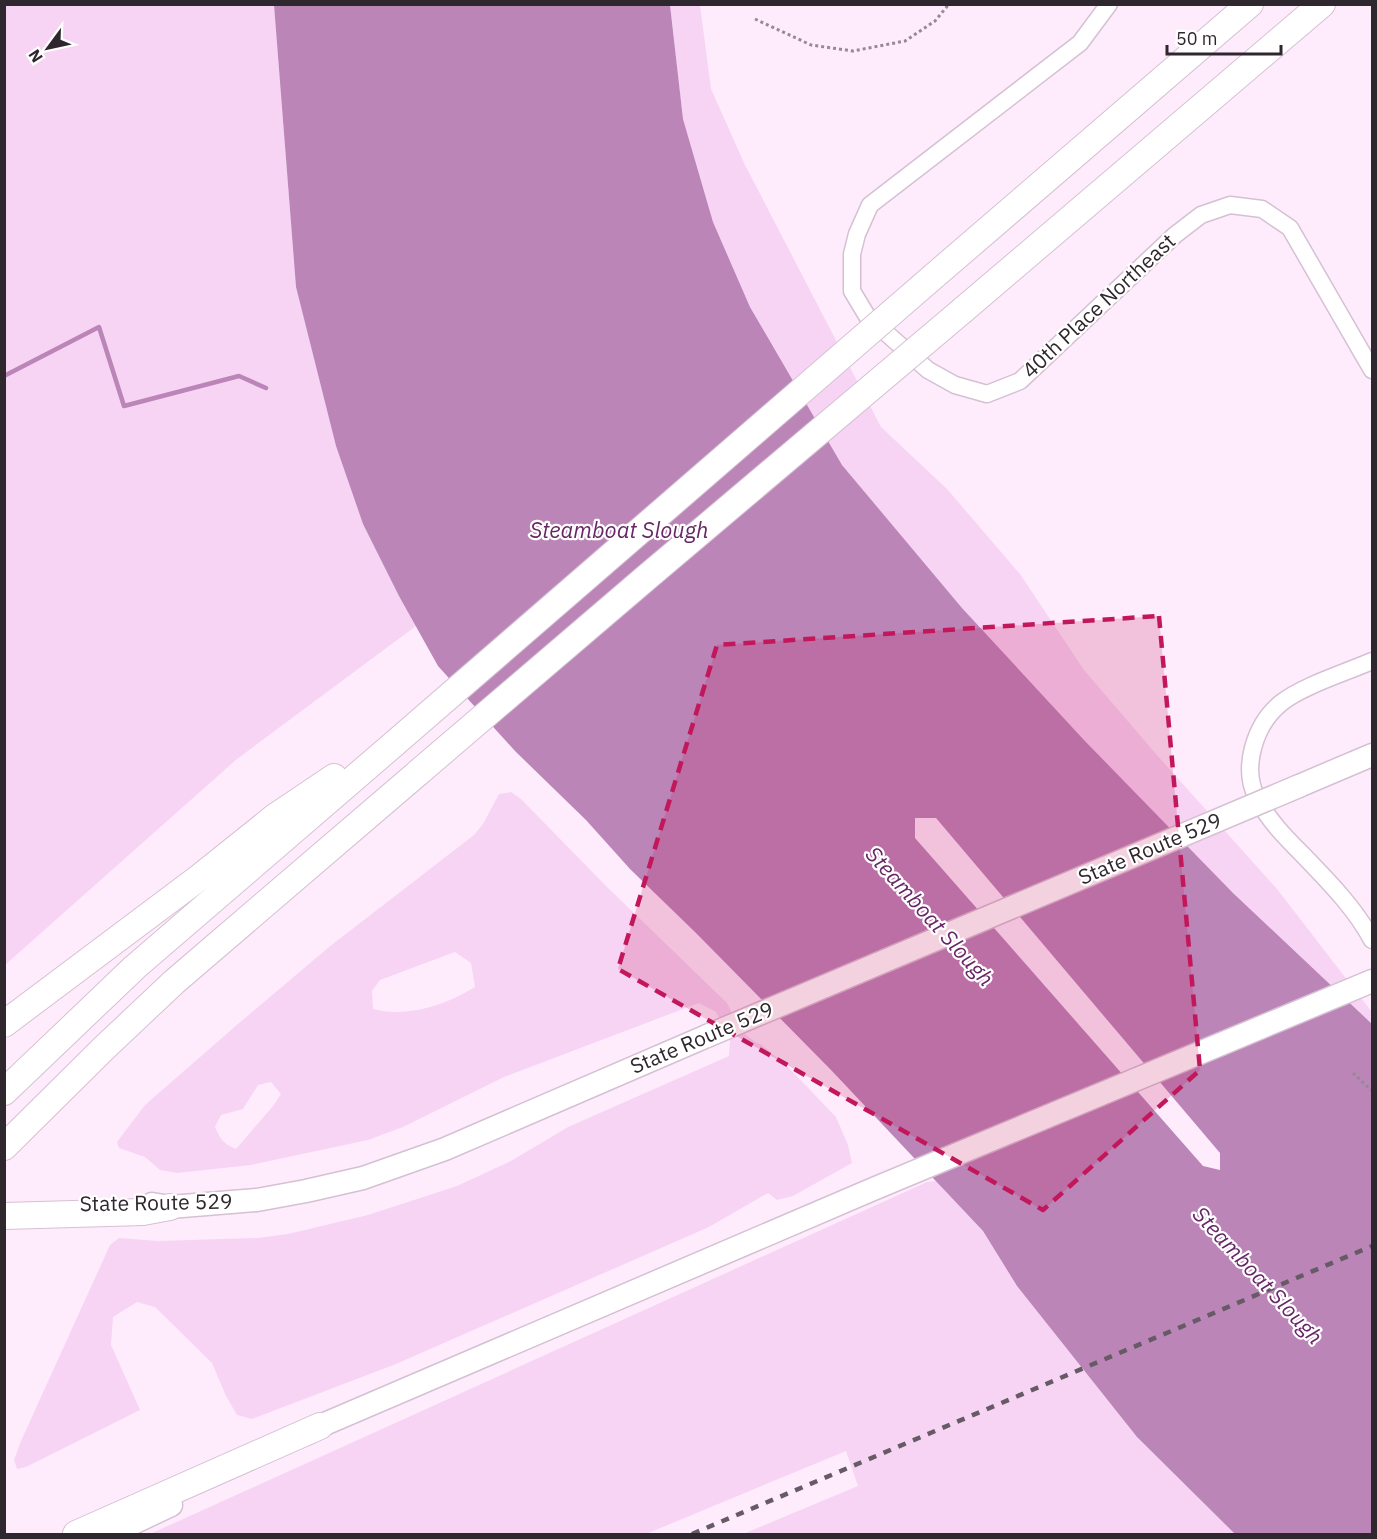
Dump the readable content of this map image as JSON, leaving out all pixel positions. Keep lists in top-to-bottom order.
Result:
{
  "streets": {
    "main road": ["State Route 529"],
    "street": ["40th Place Northeast"]
  },
  "water": ["Steamboat Slough"],
  "scale_bar": "50 m",
  "north": "bottom left"
}
